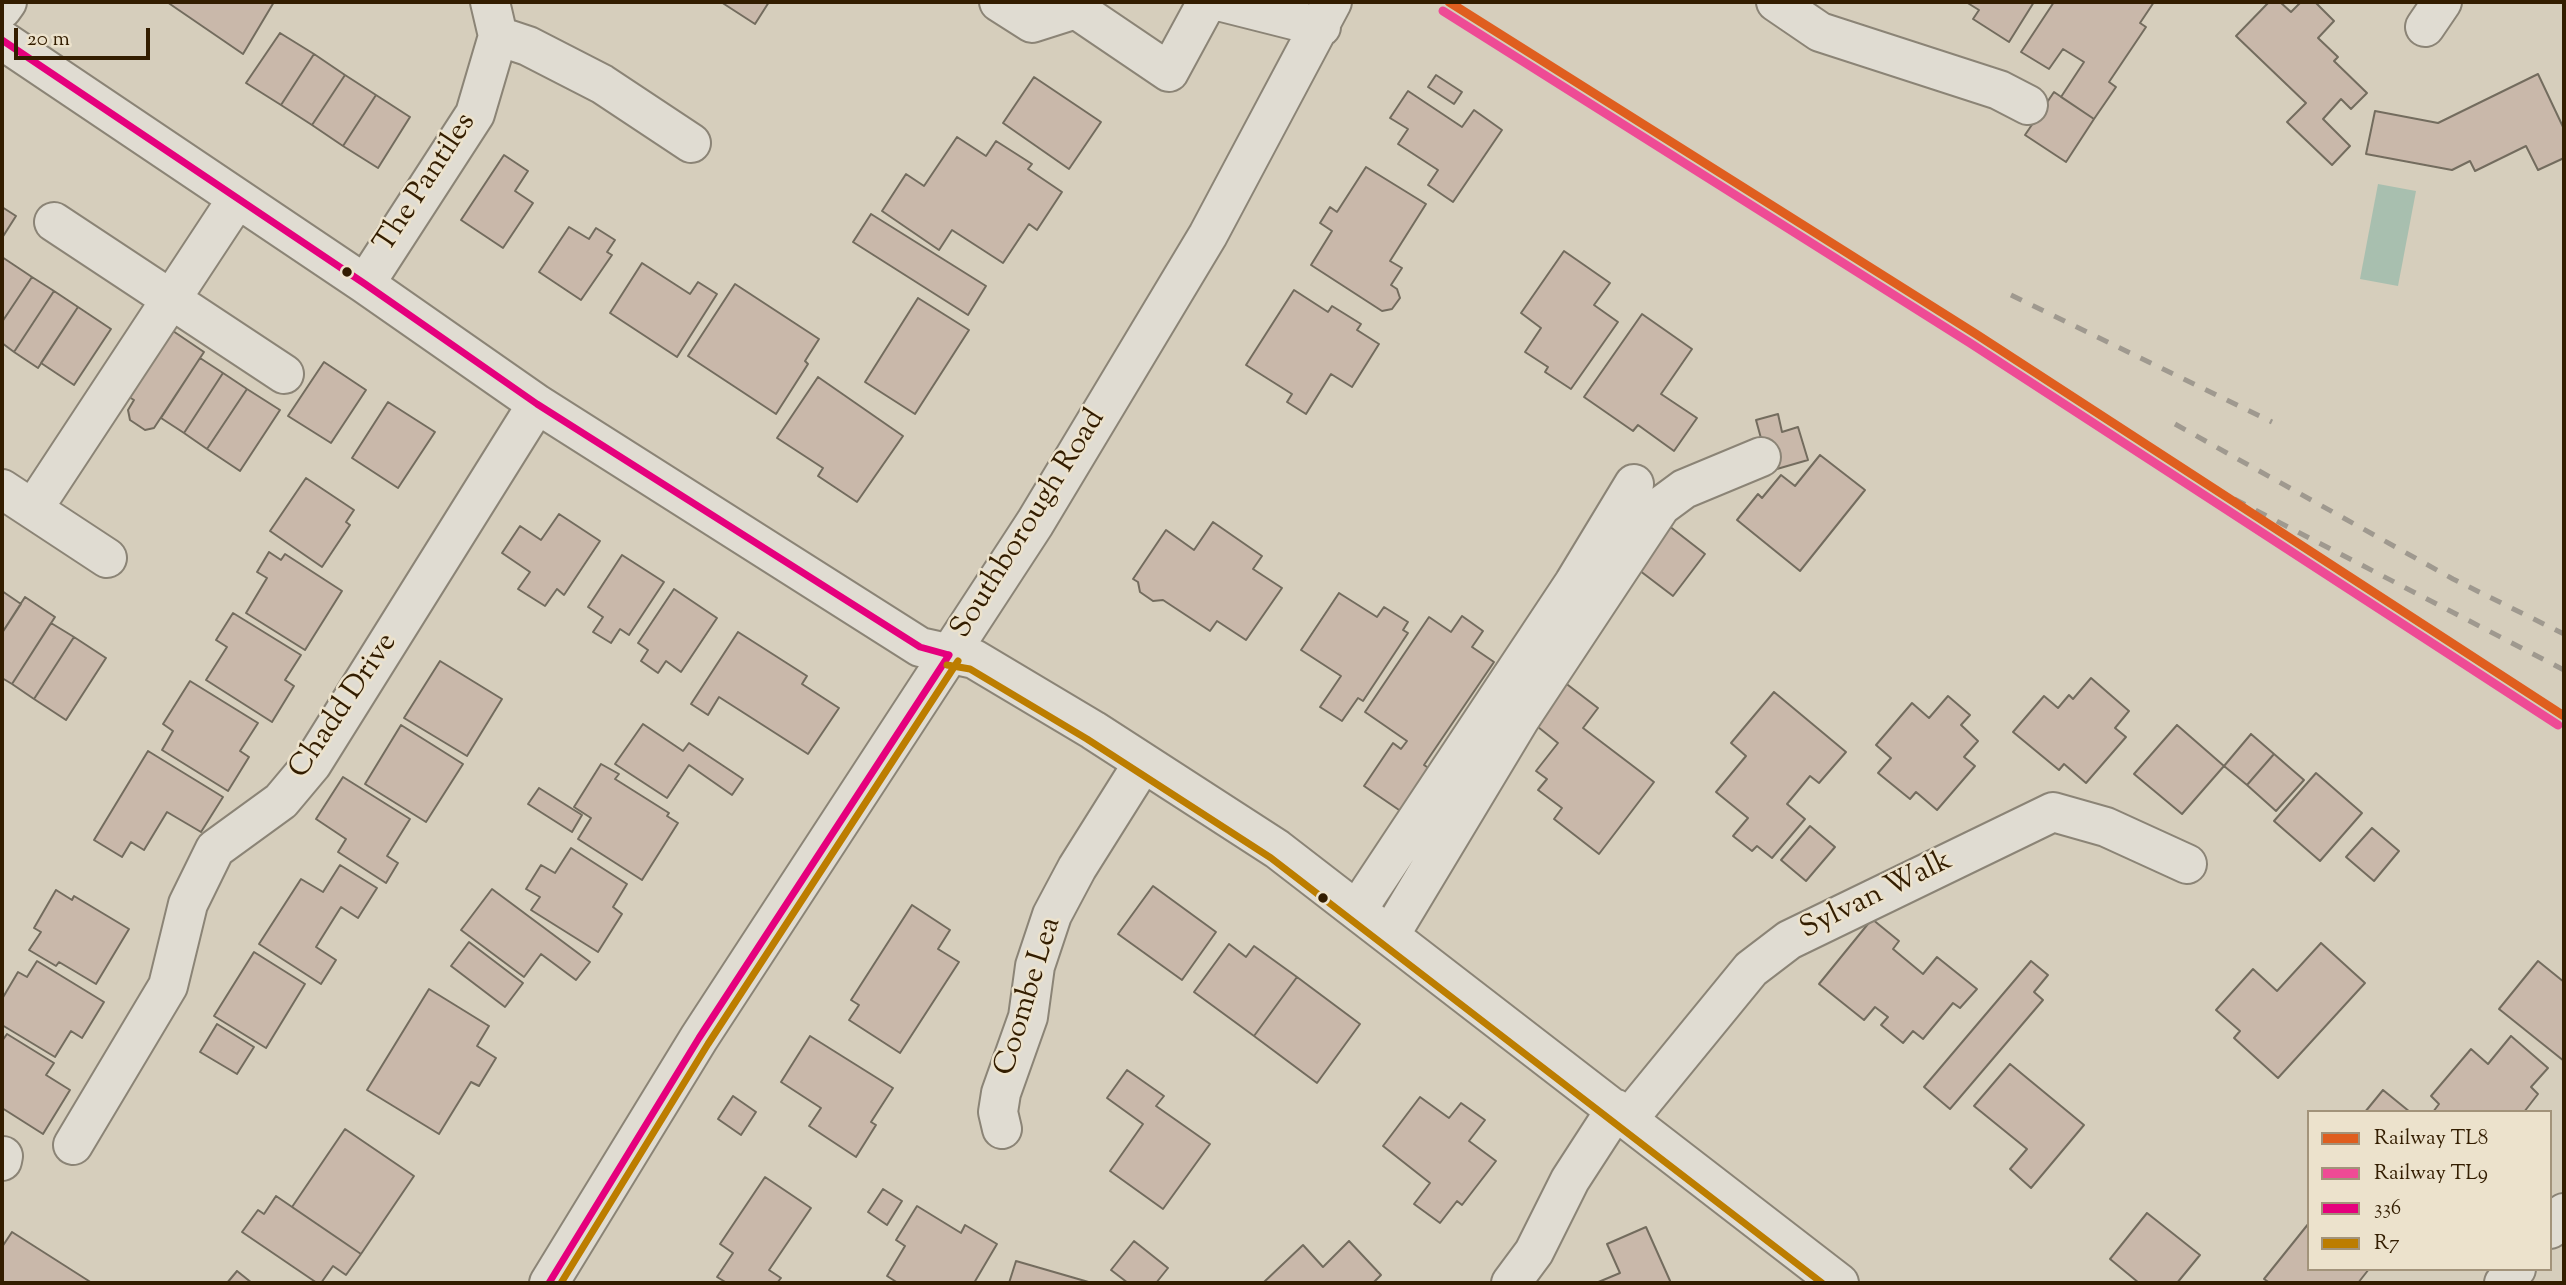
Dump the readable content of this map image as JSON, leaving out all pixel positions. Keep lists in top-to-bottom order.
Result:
{
  "streets": {
    "street": [
      "The Pantiles",
      "Southborough Road",
      "Chadd Drive",
      "Sylvan Walk",
      "Coombe Lea"
    ]
  },
  "lines": [
    "rail line TL8",
    "rail line TL9",
    "transit line 336",
    "transit line R7"
  ],
  "legend": [
    "Railway TL8",
    "Railway TL9",
    "336",
    "R7"
  ],
  "scale_bar": "20 m"
}
